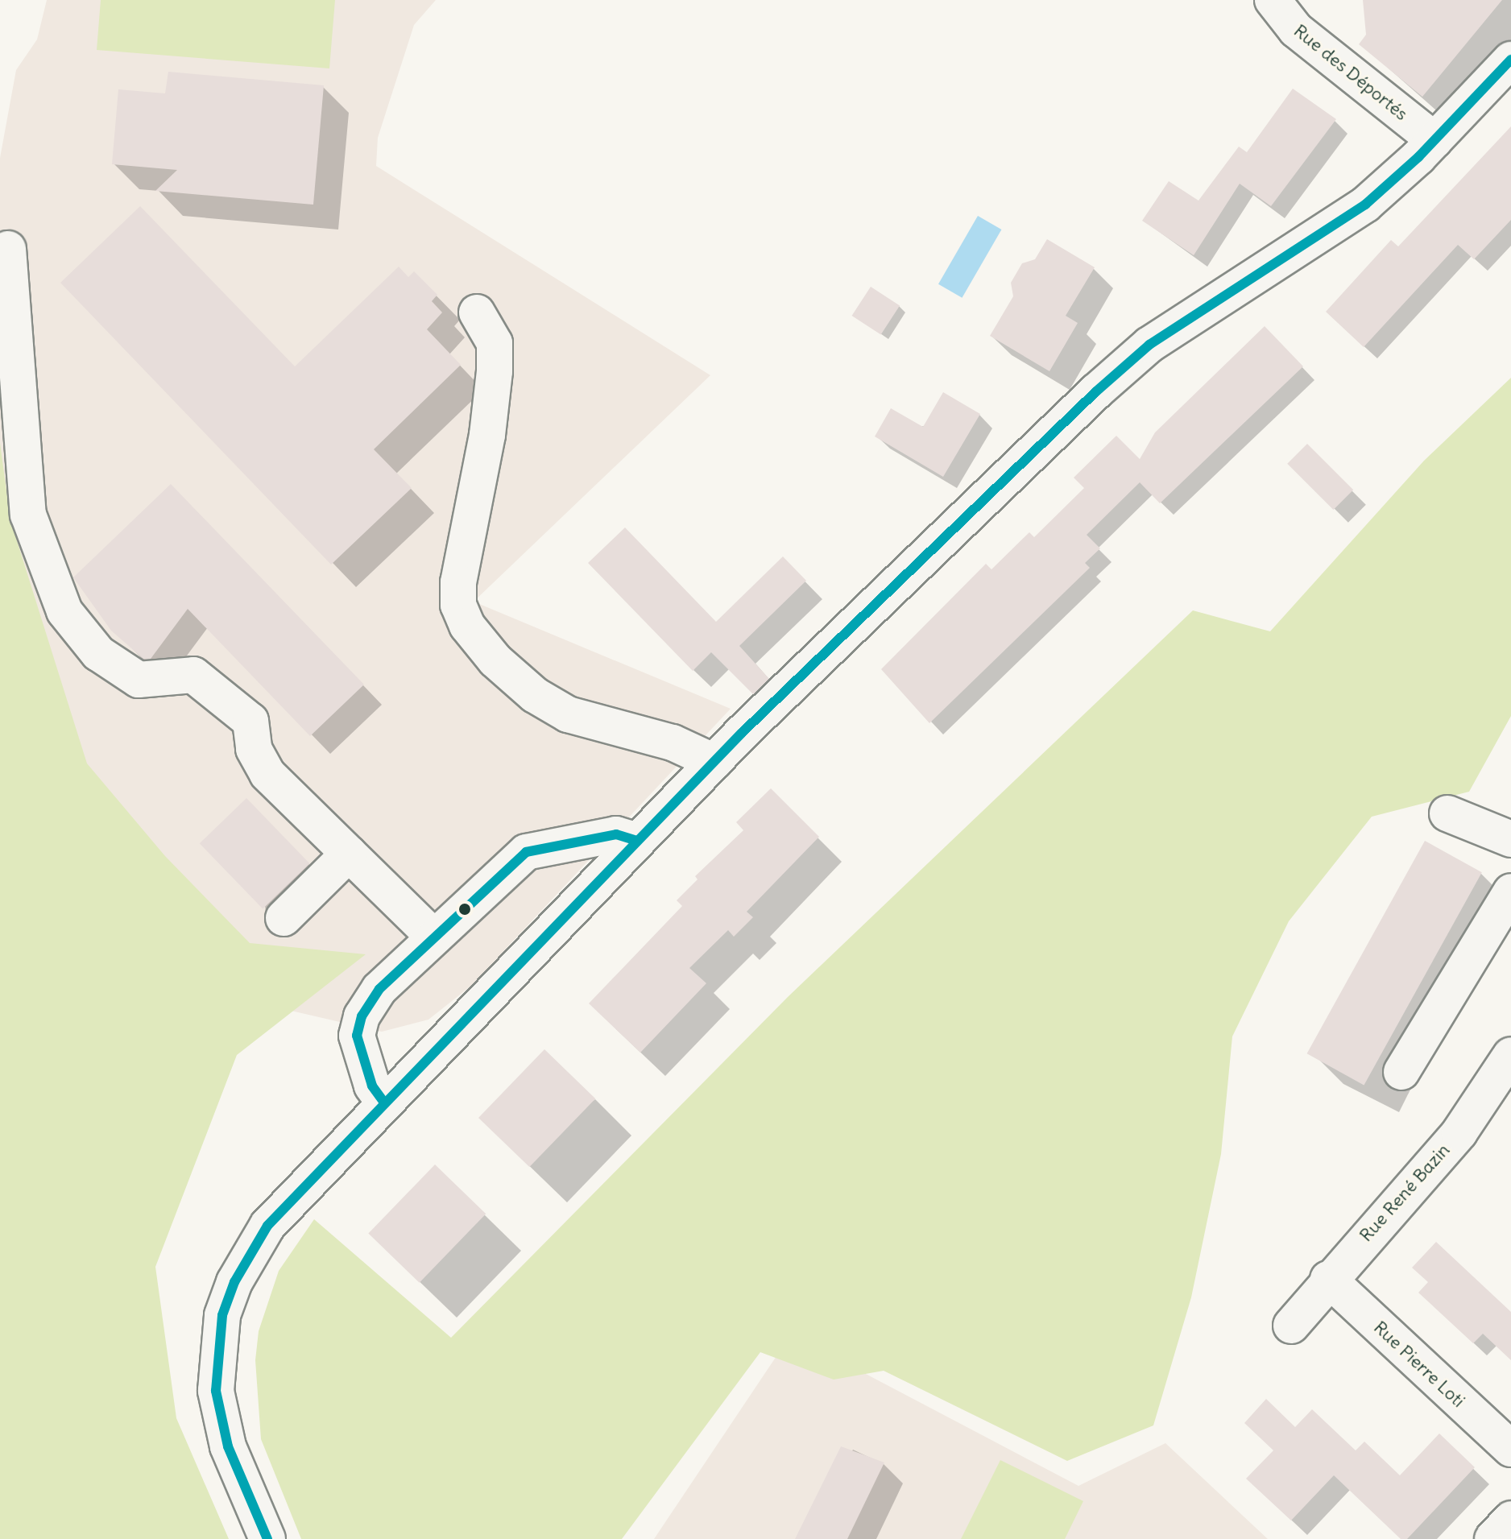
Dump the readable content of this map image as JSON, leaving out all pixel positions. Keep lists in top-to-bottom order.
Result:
{
  "streets": {
    "street": ["Rue des Déportés", "Rue René Bazin", "Rue Pierre Loti"]
  },
  "crossings": [
    ["Rue René Bazin", "Rue Pierre Loti"]
  ]
}
